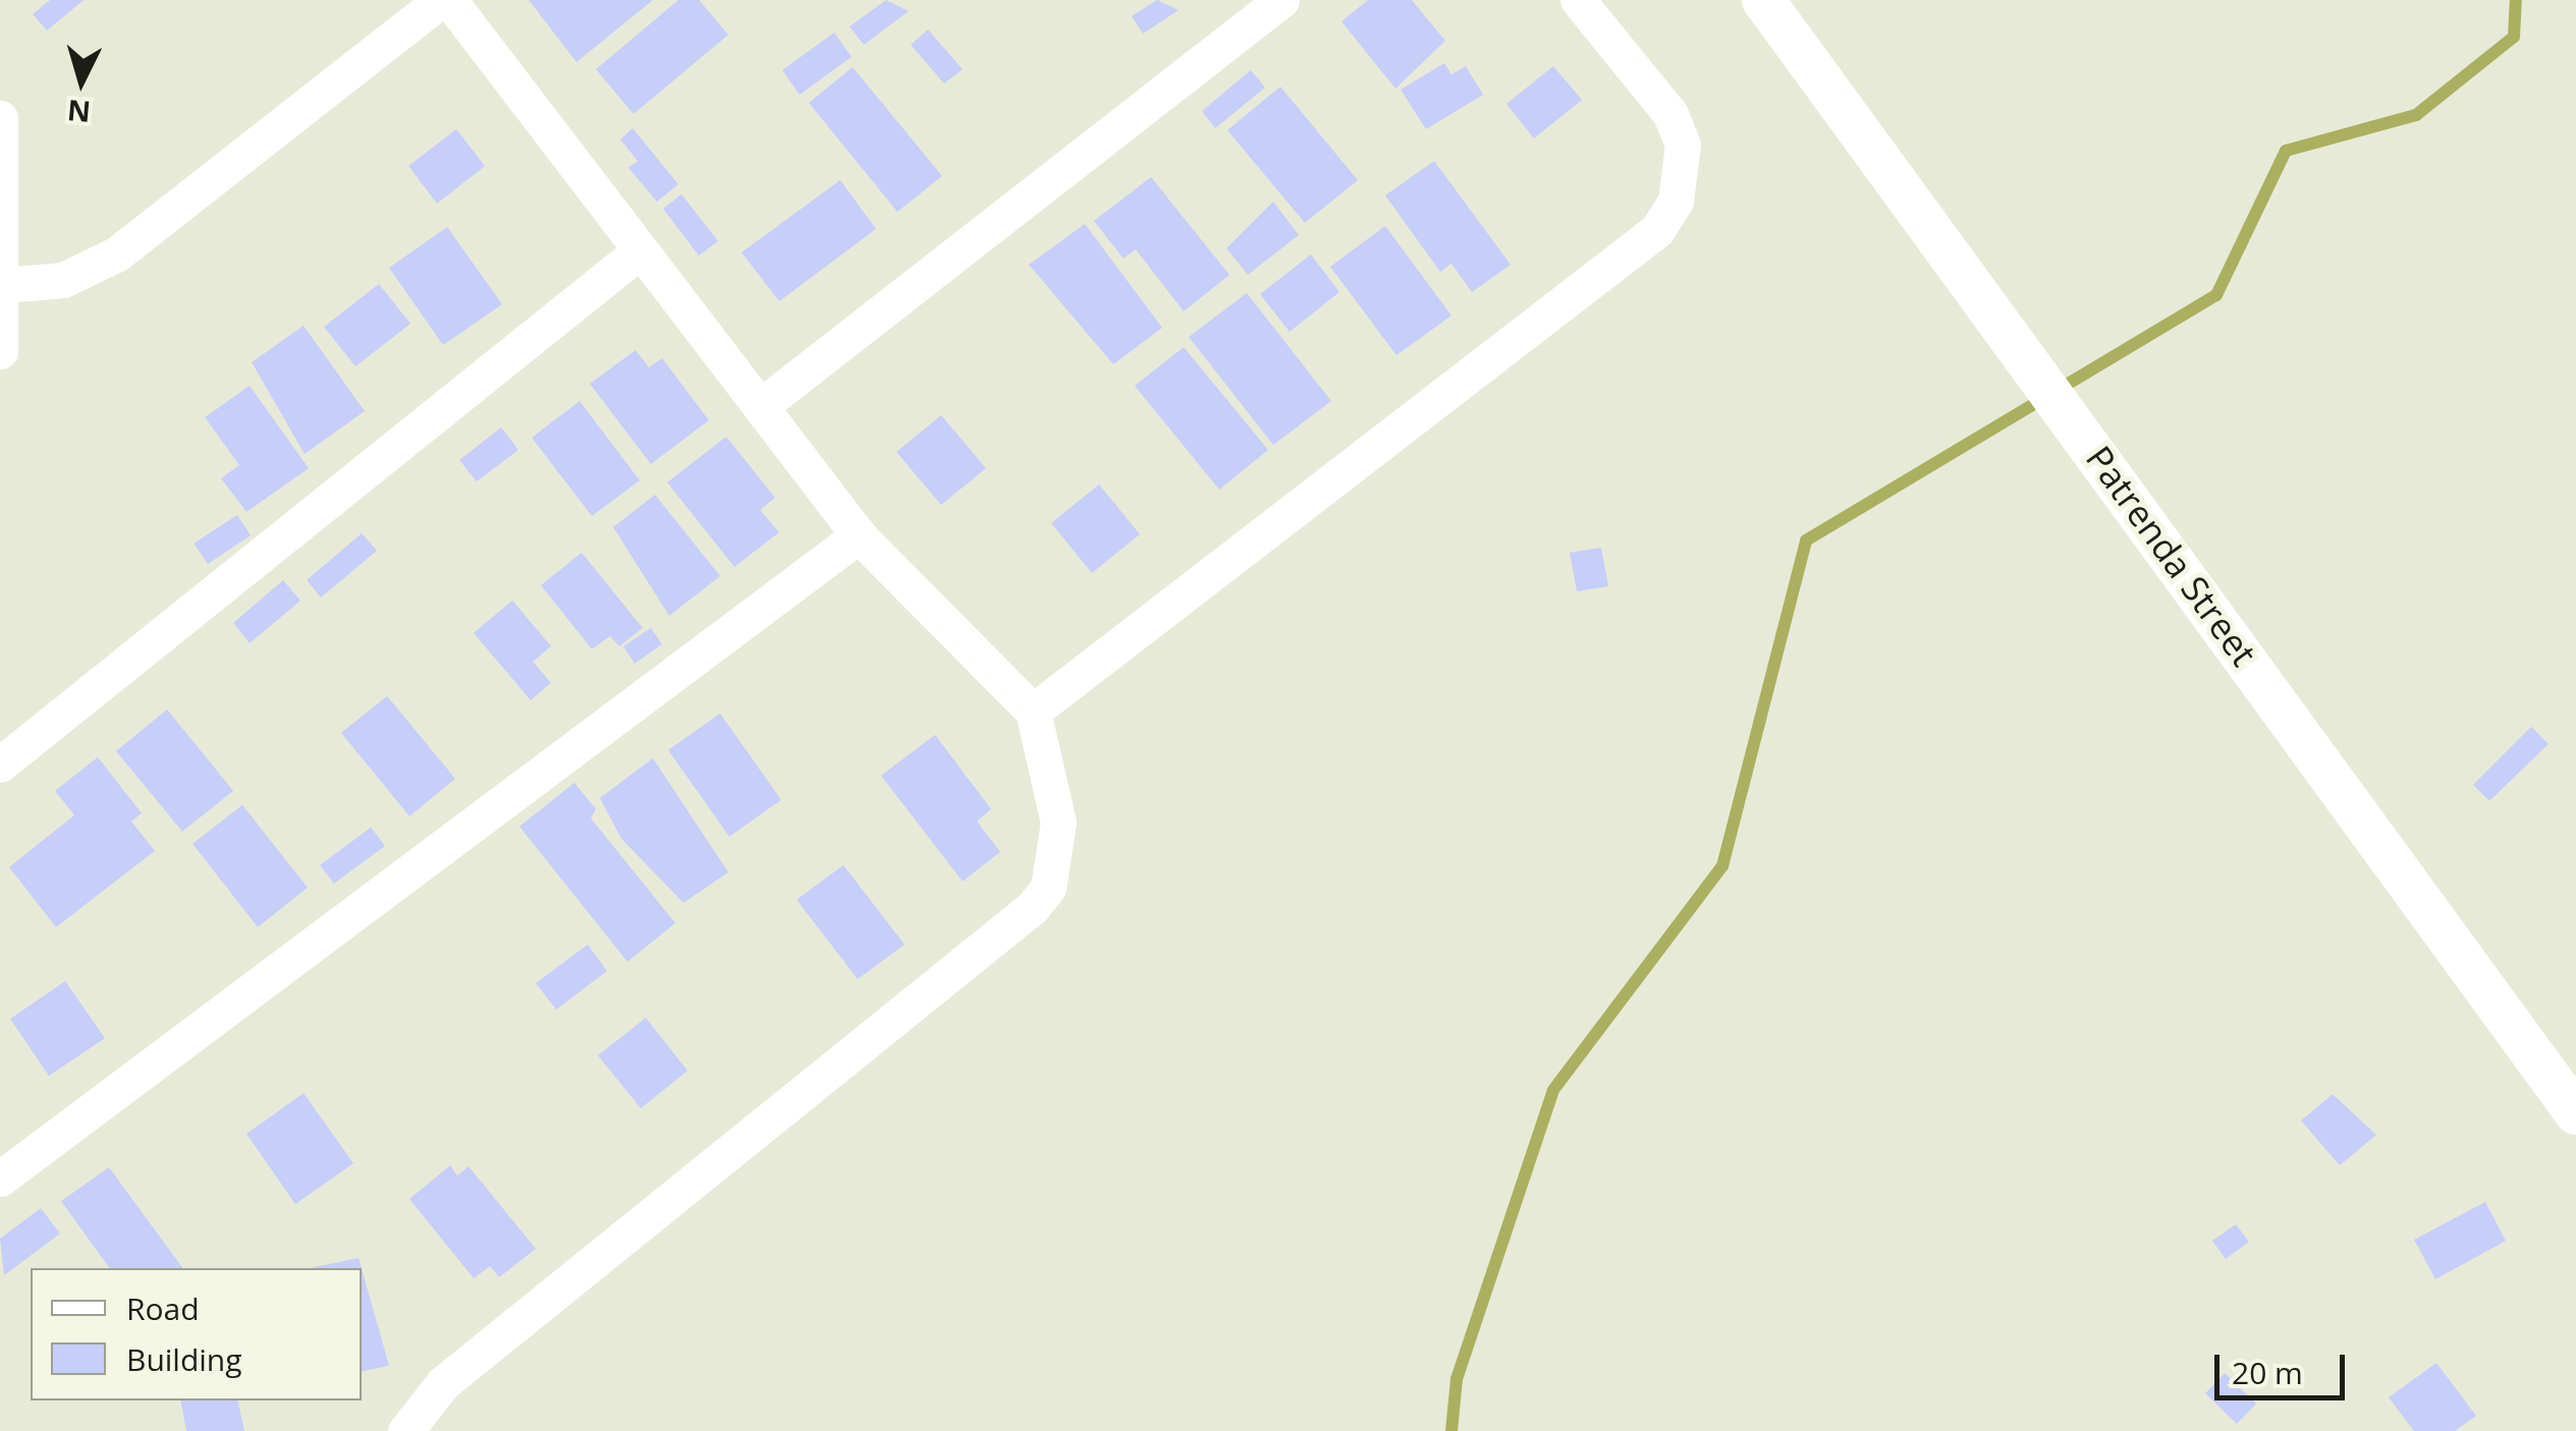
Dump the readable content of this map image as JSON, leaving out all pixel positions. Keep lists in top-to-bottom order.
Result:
{
  "streets": {
    "street": ["Patrenda Street"]
  },
  "legend": ["Road", "Building"],
  "scale_bar": "20 m",
  "north": "bottom"
}
